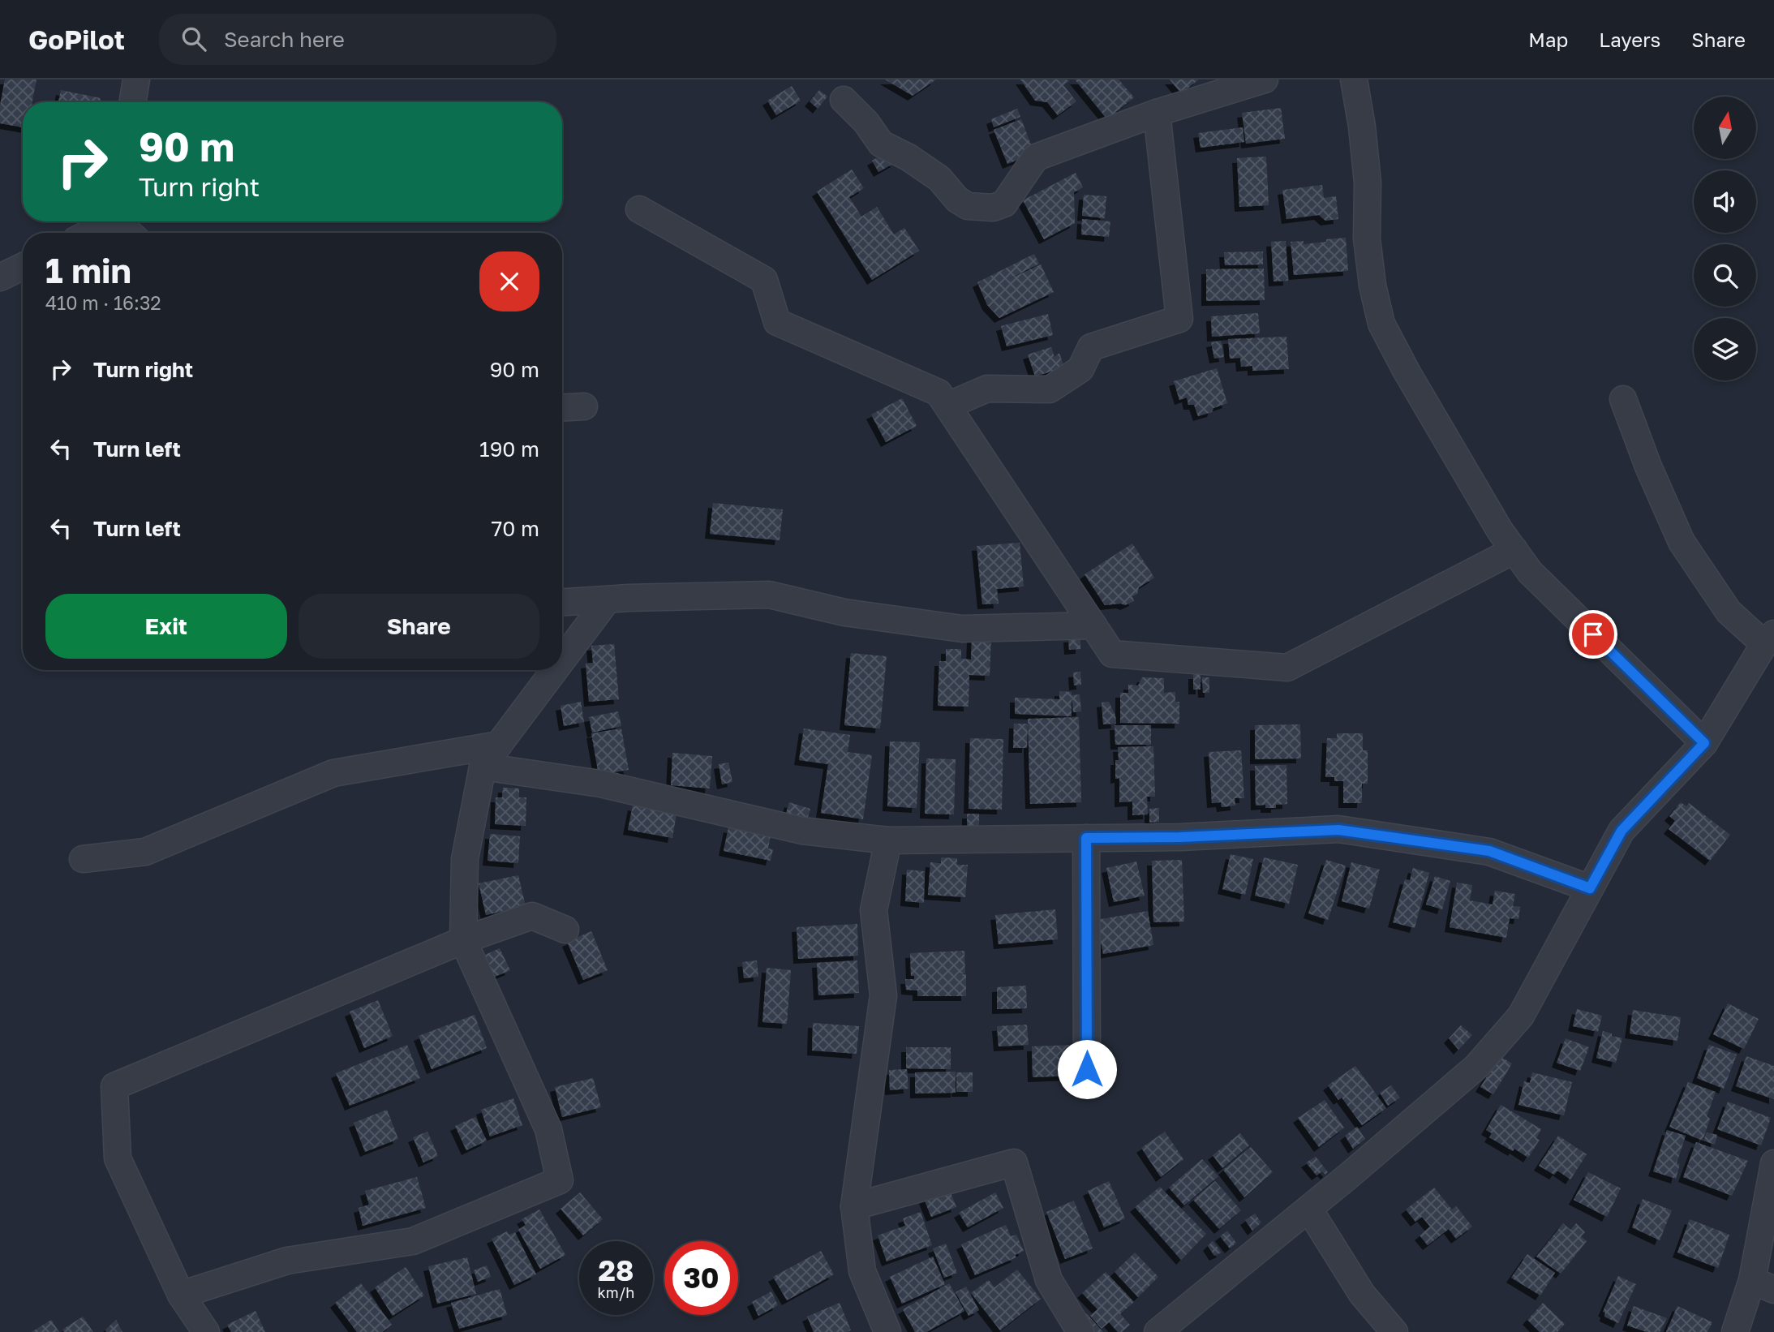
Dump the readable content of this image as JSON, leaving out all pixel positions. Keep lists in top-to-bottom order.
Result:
{
  "north": "top",
  "page": {
    "header": "GoPilot",
    "search": "Search here",
    "nav": ["Map", "Layers", "Share"],
    "turn": ["90 m", "Turn right"],
    "heading": ["1 min", "410 m · 16:32"],
    "list": [
      {
        "name": "Turn right",
        "value": "90 m"
      },
      {
        "name": "Turn left",
        "value": "190 m"
      },
      {
        "name": "Turn left",
        "value": "70 m"
      }
    ],
    "buttons": ["Exit", "Share"],
    "speed": "28 km/h",
    "limit": "30"
  }
}
